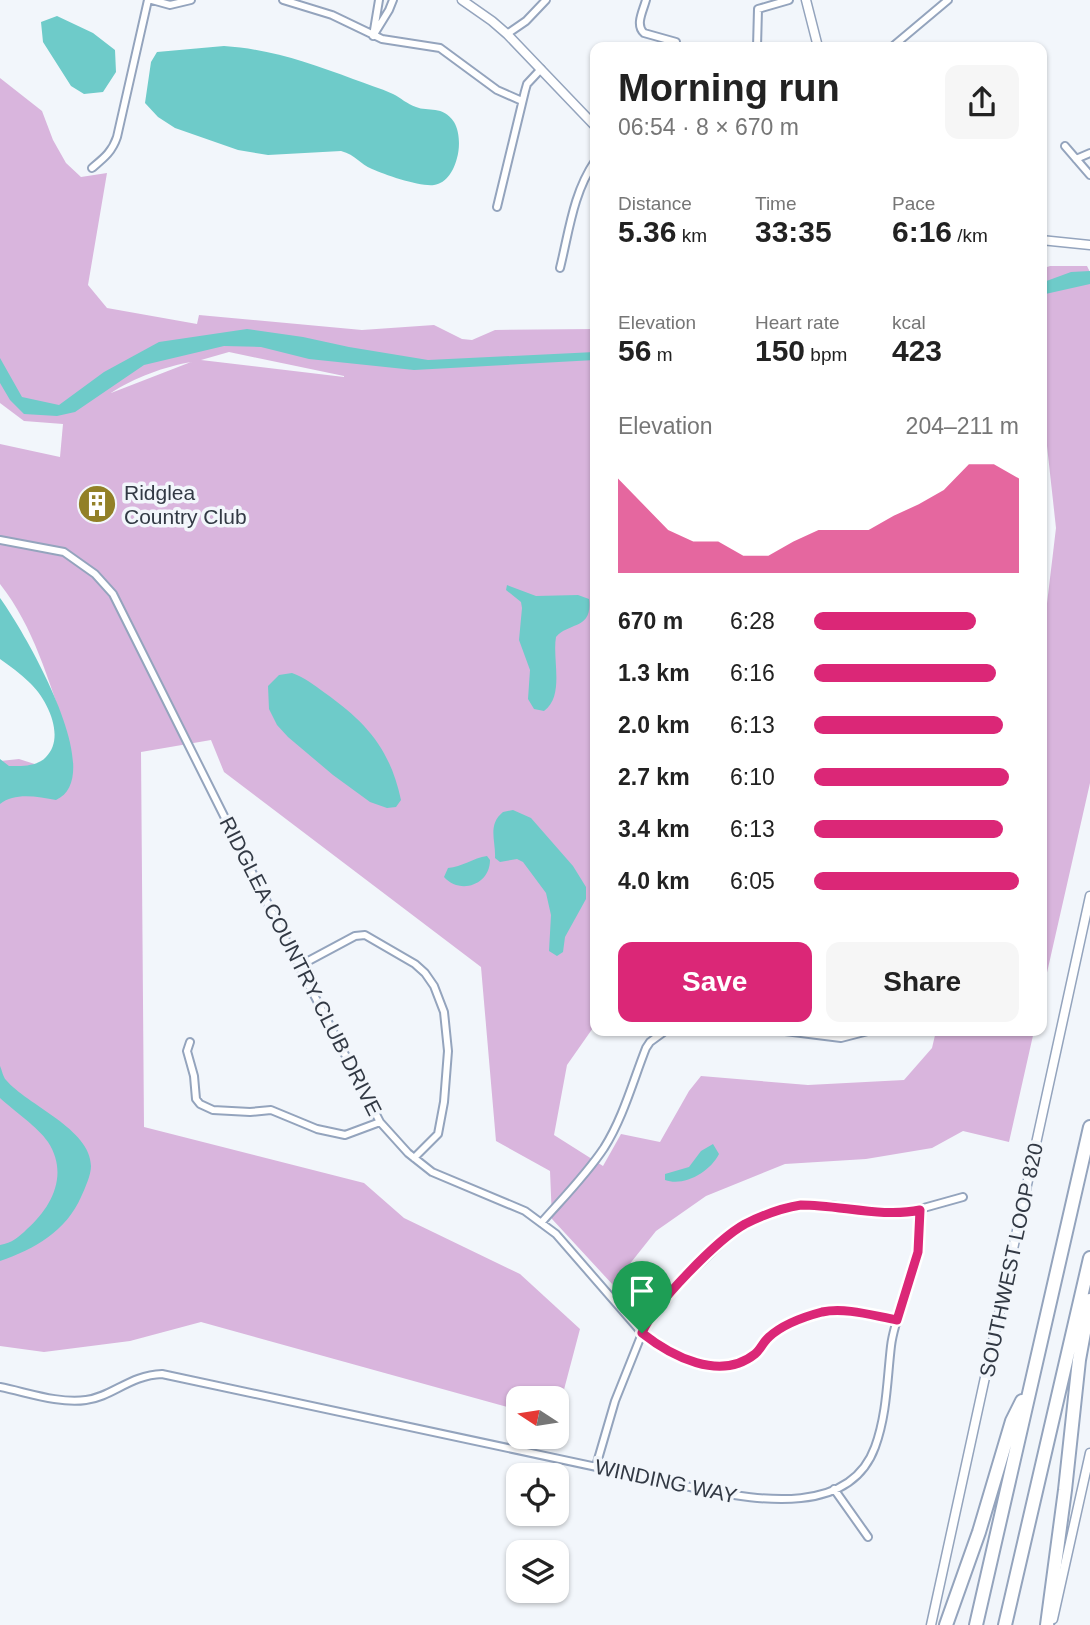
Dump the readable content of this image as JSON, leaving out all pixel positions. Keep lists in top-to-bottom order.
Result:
{
  "streets": {
    "street": ["RIDGLEA COUNTRY CLUB DRIVE", "SOUTHWEST LOOP 820", "WINDING WAY"]
  },
  "crossings": [
    ["RIDGLEA COUNTRY CLUB DRIVE", "WINDING WAY"]
  ],
  "places": {
    "building": ["Ridglea Country Club"]
  },
  "north": "left",
  "page": {
    "heading": ["Morning run", "06:54 · 8 × 670 m"],
    "stats": [
      ["Distance", "5.36 km"],
      ["Time", "33:35"],
      ["Pace", "6:16 /km"],
      ["Elevation", "56 m"],
      ["Heart rate", "150 bpm"],
      ["kcal", "423"]
    ],
    "chart": ["Elevation", "204–211 m"],
    "list": [
      {
        "name": "670 m",
        "note": "6:28"
      },
      {
        "name": "1.3 km",
        "note": "6:16"
      },
      {
        "name": "2.0 km",
        "note": "6:13"
      },
      {
        "name": "2.7 km",
        "note": "6:10"
      },
      {
        "name": "3.4 km",
        "note": "6:13"
      },
      {
        "name": "4.0 km",
        "note": "6:05"
      }
    ],
    "buttons": ["Save", "Share"]
  }
}
